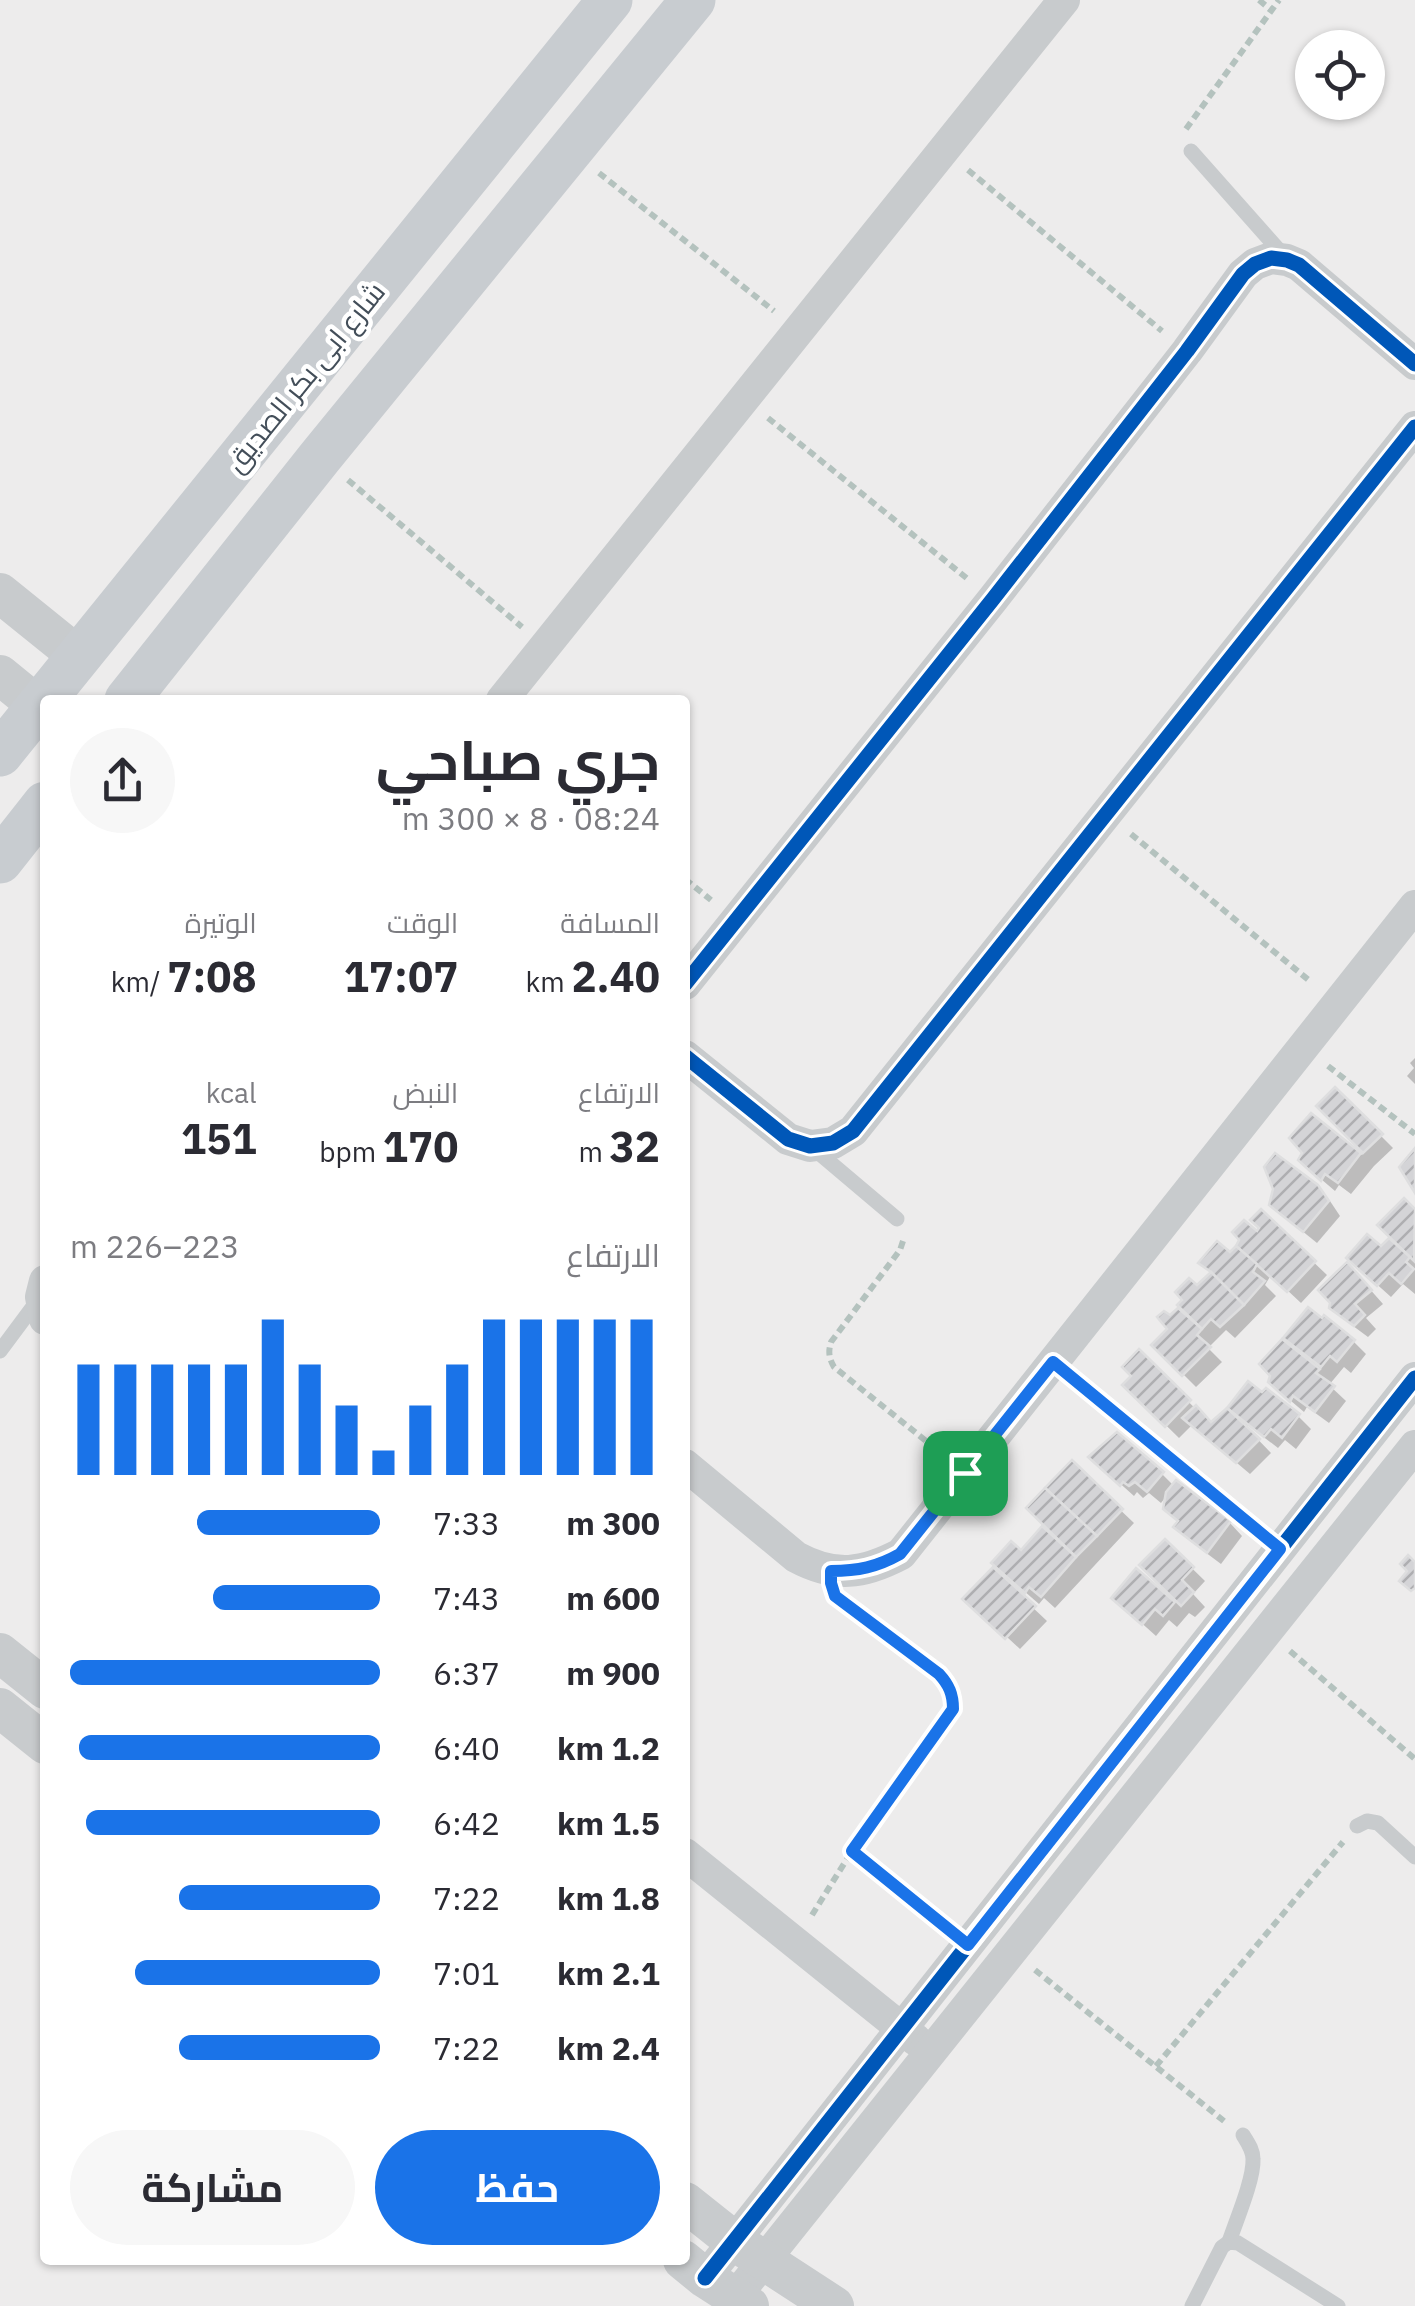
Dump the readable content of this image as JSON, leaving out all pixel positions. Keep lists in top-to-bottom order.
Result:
{
  "streets": {
    "main road": ["شارع ابى بكر الصديق"]
  },
  "page": {
    "heading": ["جري صباحي", "08:24 · 8 × 300 m"],
    "stats": [
      ["المسافة", "2.40 km"],
      ["الوقت", "17:07"],
      ["الوتيرة", "7:08 /km"],
      ["الارتفاع", "32 m"],
      ["النبض", "170 bpm"],
      ["kcal", "151"]
    ],
    "chart": ["الارتفاع", "223–226 m"],
    "list": [
      {
        "name": "300 m",
        "note": "7:33"
      },
      {
        "name": "600 m",
        "note": "7:43"
      },
      {
        "name": "900 m",
        "note": "6:37"
      },
      {
        "name": "1.2 km",
        "note": "6:40"
      },
      {
        "name": "1.5 km",
        "note": "6:42"
      },
      {
        "name": "1.8 km",
        "note": "7:22"
      },
      {
        "name": "2.1 km",
        "note": "7:01"
      },
      {
        "name": "2.4 km",
        "note": "7:22"
      }
    ],
    "buttons": ["حفظ", "مشاركة"]
  }
}
